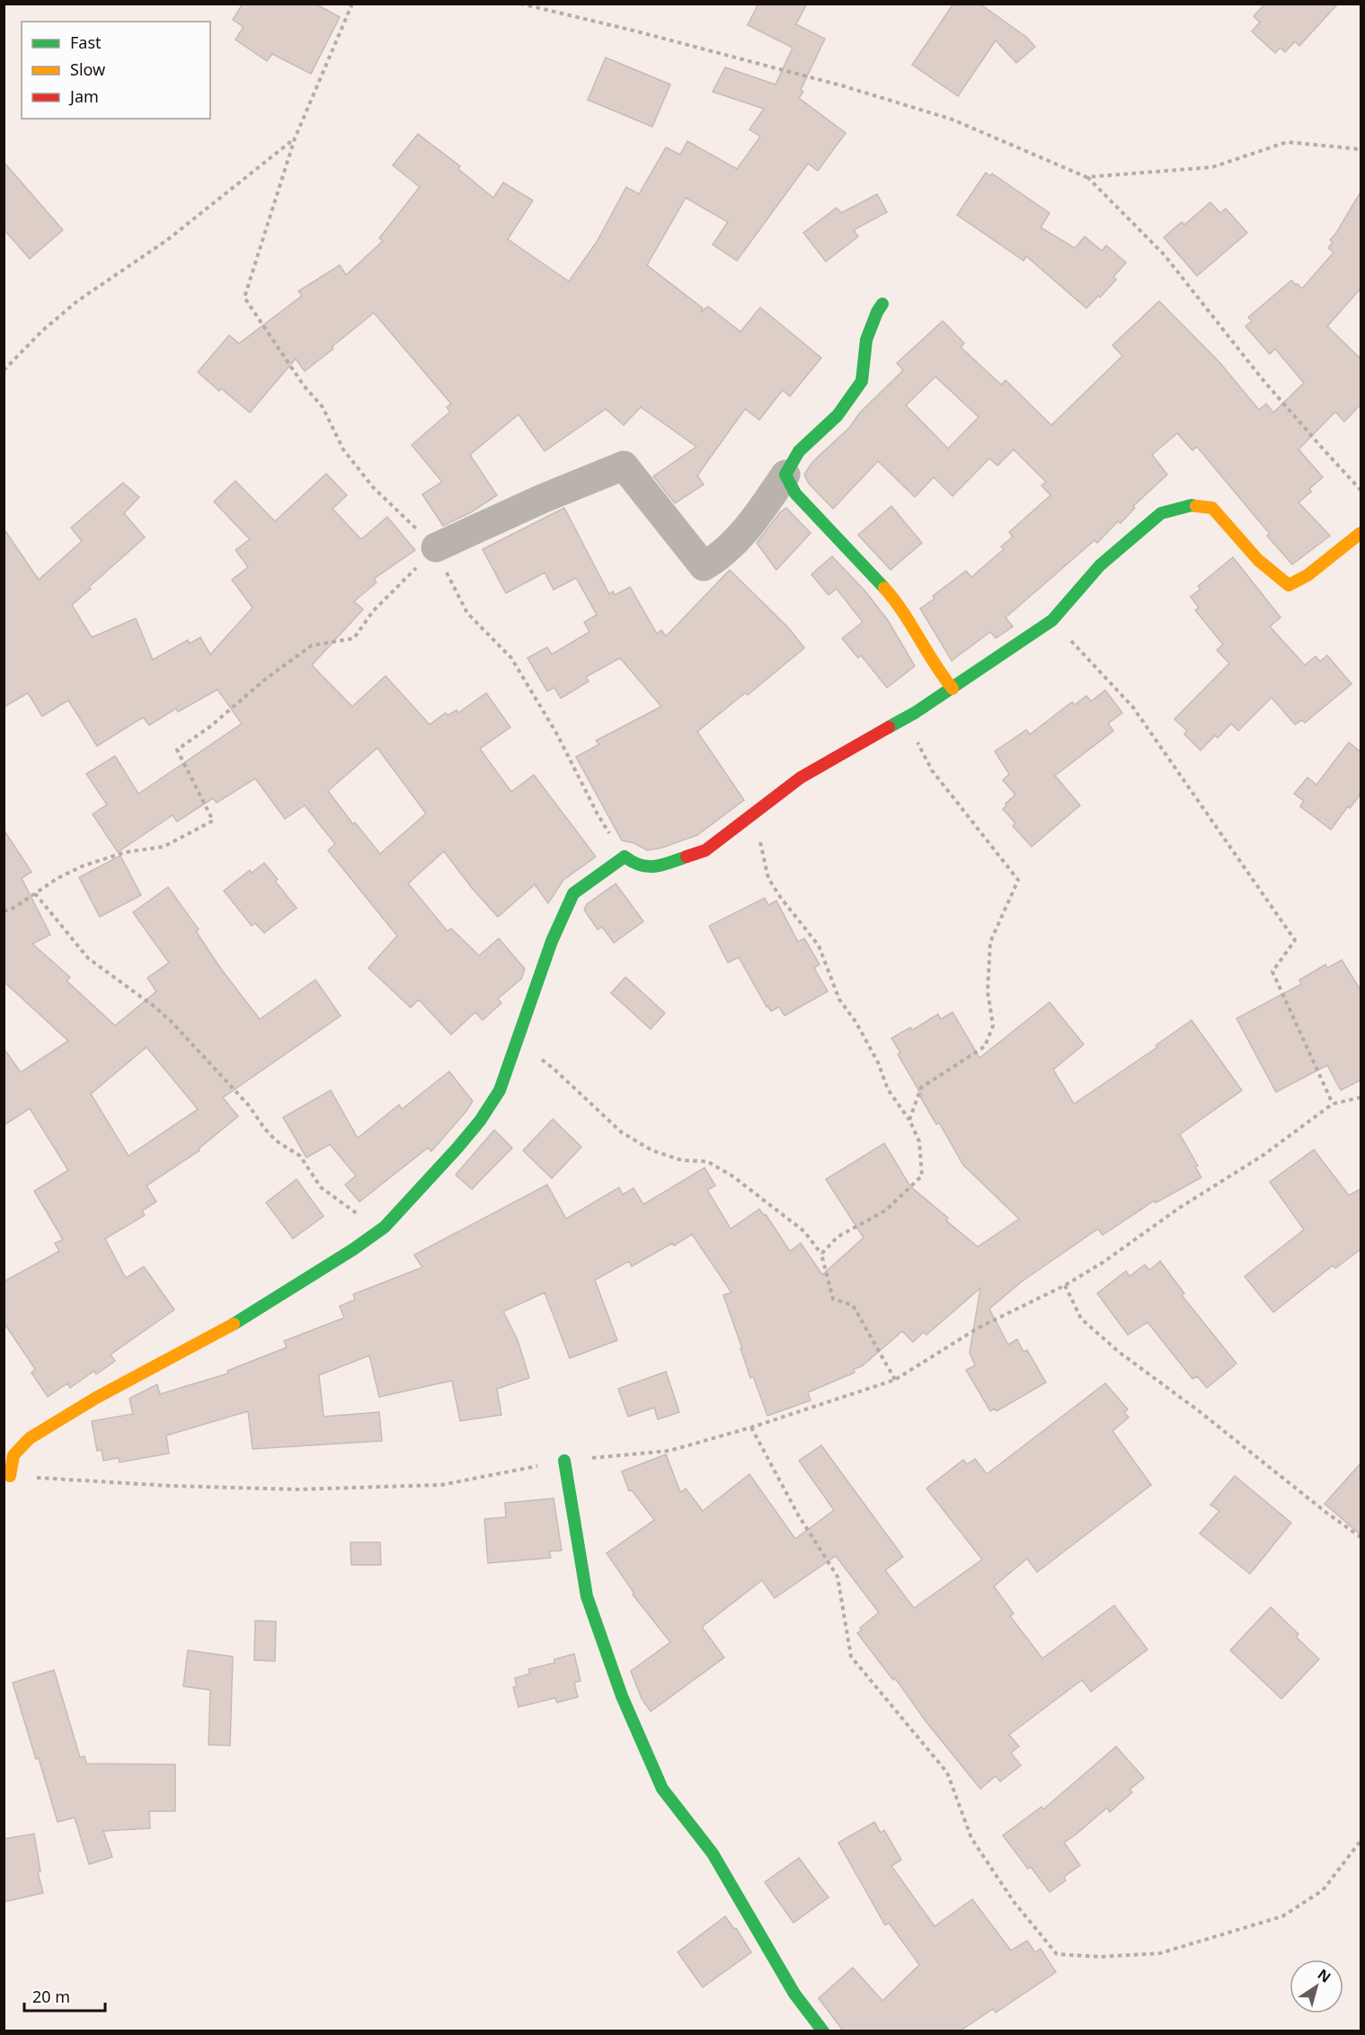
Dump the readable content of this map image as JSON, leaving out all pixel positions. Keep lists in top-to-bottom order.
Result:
{
  "legend": ["Fast", "Slow", "Jam"],
  "scale_bar": "20 m",
  "north": "top right"
}
